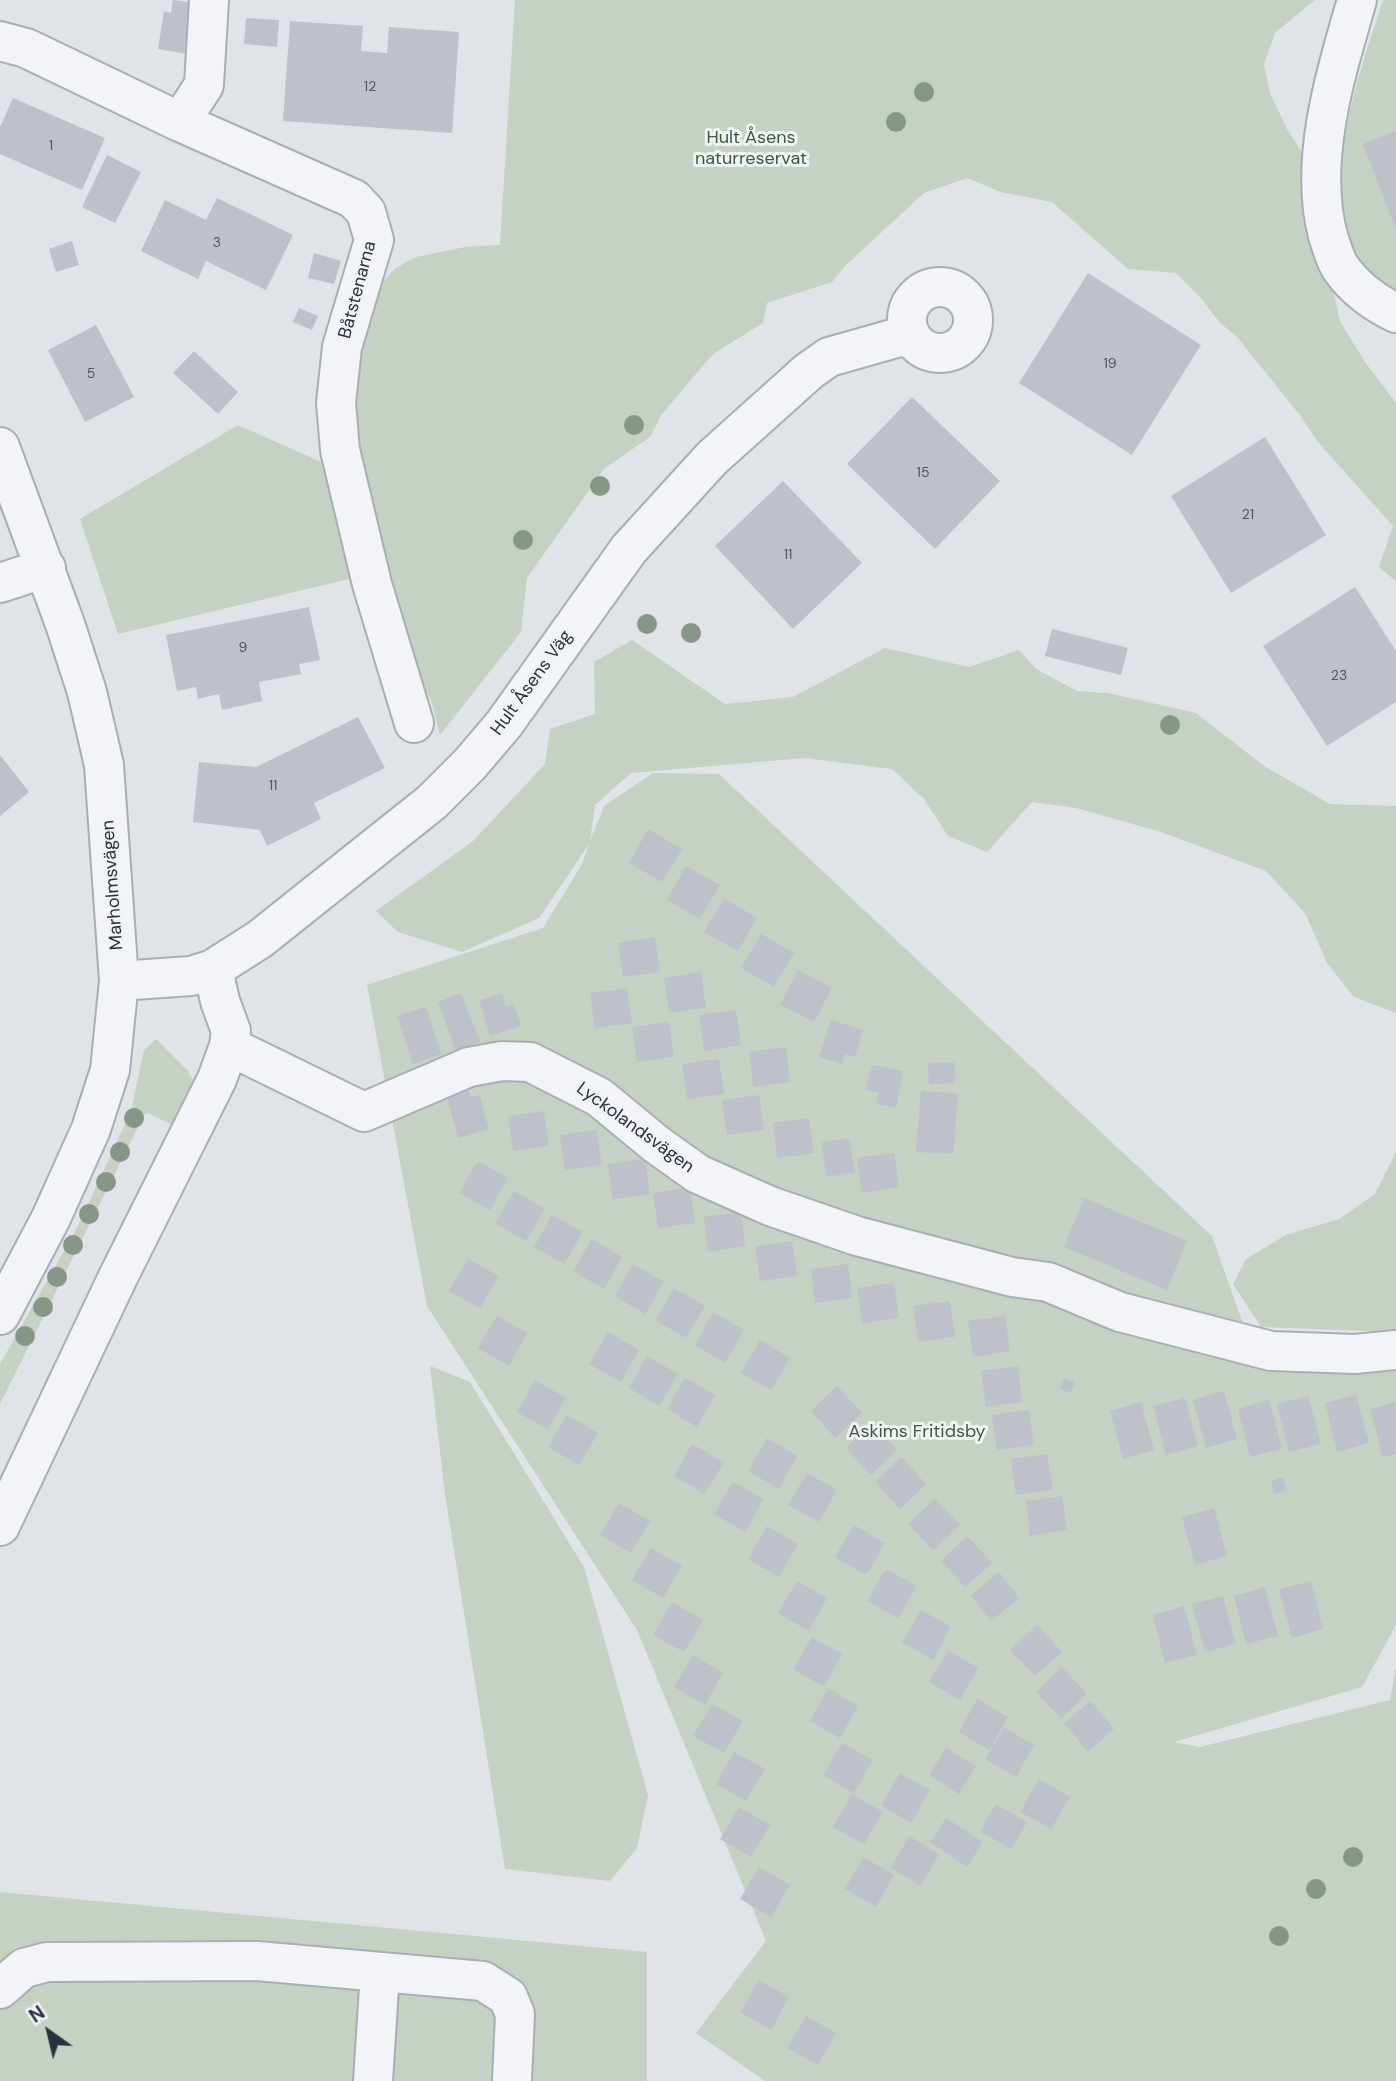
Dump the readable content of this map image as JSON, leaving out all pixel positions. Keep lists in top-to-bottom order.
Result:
{
  "streets": {
    "street": [
      "Båtstenarna",
      "Hult Åsens Väg",
      "Marholmsvägen",
      "Lyckolandsvägen"
    ]
  },
  "crossings": [
    ["Hult Åsens Väg", "Marholmsvägen"]
  ],
  "parks": ["Hult Åsens naturreservat", "Askims Fritidsby"],
  "house_numbers": [
    "12",
    "1",
    "3",
    "19",
    "5",
    "15",
    "21",
    "11",
    "9",
    "23",
    "11"
  ],
  "north": "top left"
}
